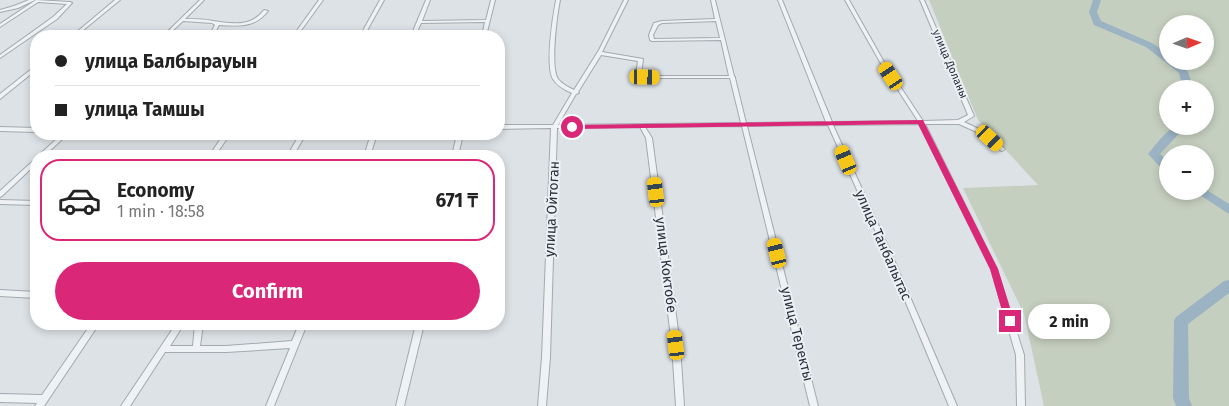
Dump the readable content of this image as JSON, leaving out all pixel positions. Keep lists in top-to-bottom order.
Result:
{
  "streets": {
    "street": [
      "улица Доланы",
      "улица Ойтоган",
      "улица Танбалытас",
      "улица Коктобе",
      "улица Теректы"
    ]
  },
  "north": "right",
  "page": {
    "map_buttons": ["+", "−"],
    "banner": ["улица Балбырауын", "улица Тамшы"],
    "list": [
      {
        "name": "Economy",
        "note": "1 min · 18:58",
        "value": "671 ₸"
      }
    ],
    "buttons": "Confirm",
    "bubble": "2 min"
  }
}
